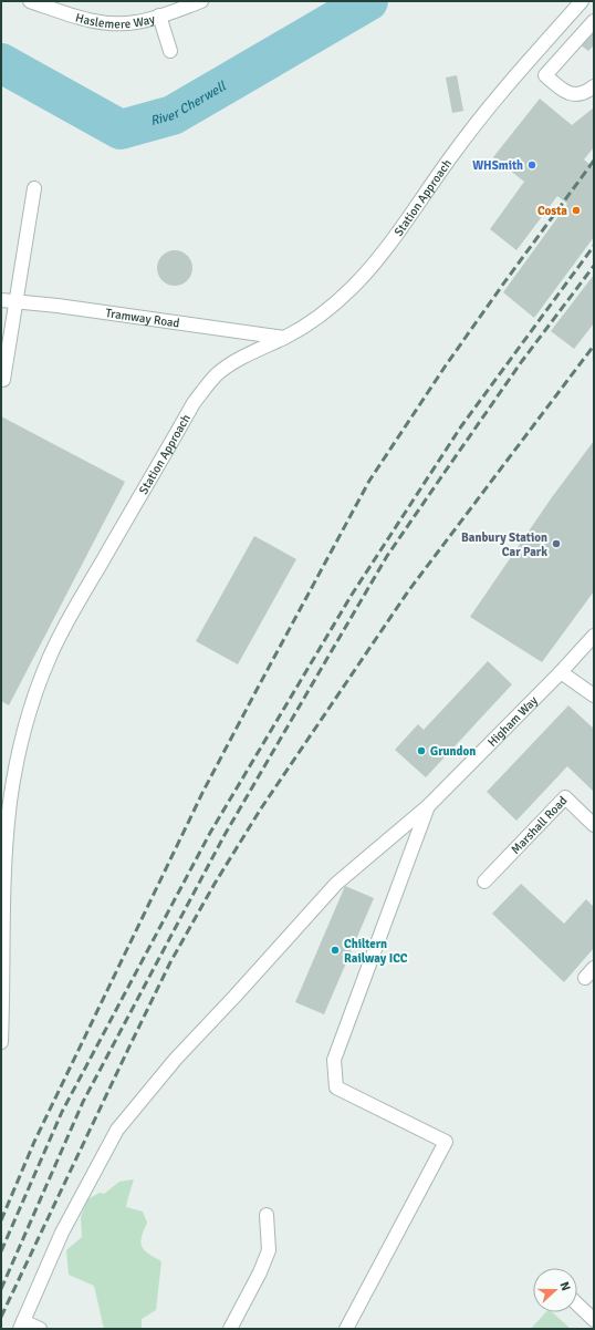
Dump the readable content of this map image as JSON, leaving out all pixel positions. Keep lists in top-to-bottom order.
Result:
{
  "streets": {
    "street": [
      "Haslemere Way",
      "Station Approach",
      "Tramway Road",
      "Higham Way",
      "Marshall Road"
    ]
  },
  "crossings": [
    ["Station Approach", "Tramway Road"]
  ],
  "water": ["River Cherwell"],
  "places": [
    "WHSmith",
    "Costa",
    "Banbury Station Car Park",
    "Grundon",
    "Chiltern Railway ICC"
  ],
  "north": "right"
}
